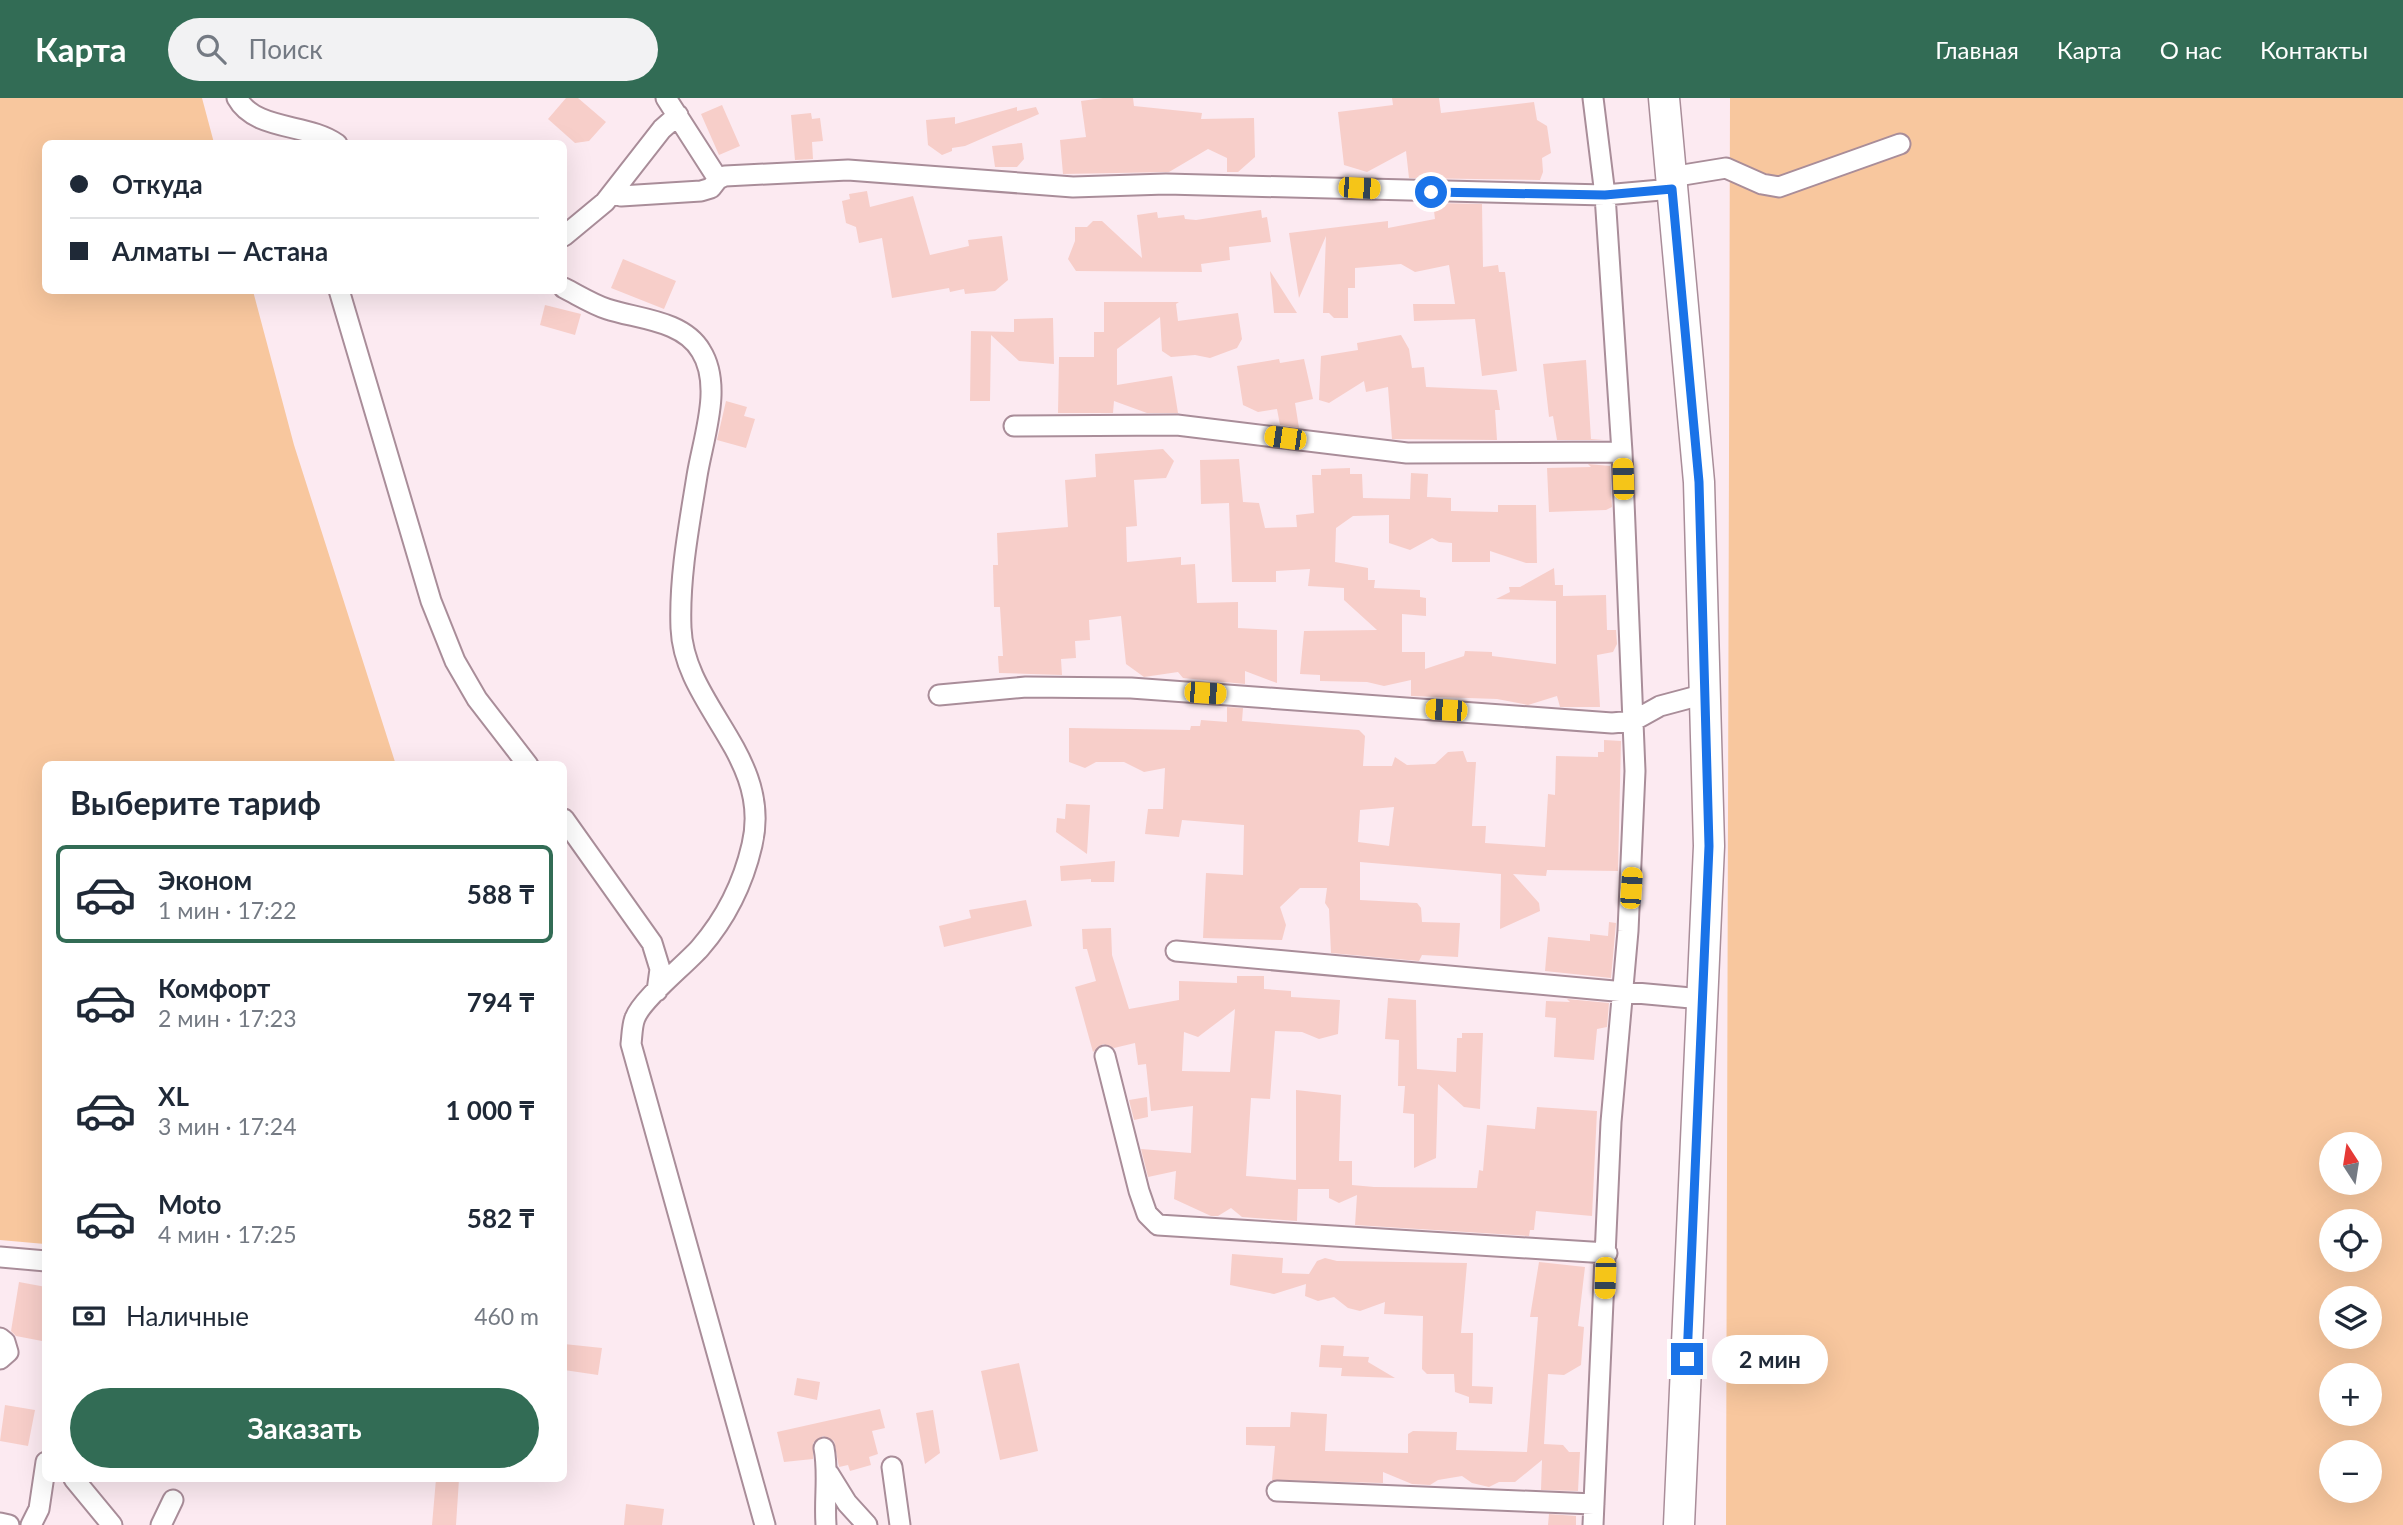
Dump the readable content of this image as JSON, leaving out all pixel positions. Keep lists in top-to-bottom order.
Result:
{
  "north": "top",
  "page": {
    "header": "Карта",
    "search": "Поиск",
    "nav": [
      "Главная",
      "Карта",
      "О нас",
      "Контакты"
    ],
    "banner": ["Откуда", "Алматы — Астана"],
    "heading": "Выберите тариф",
    "list": [
      {
        "name": "Эконом",
        "note": "1 мин · 17:22",
        "value": "588 ₸"
      },
      {
        "name": "Комфорт",
        "note": "2 мин · 17:23",
        "value": "794 ₸"
      },
      {
        "name": "XL",
        "note": "3 мин · 17:24",
        "value": "1 000 ₸"
      },
      {
        "name": "Moto",
        "note": "4 мин · 17:25",
        "value": "582 ₸"
      }
    ],
    "map_buttons": ["+", "−"],
    "pay": ["Наличные", "460 m"],
    "bubble": "2 мин",
    "buttons": "Заказать"
  }
}
